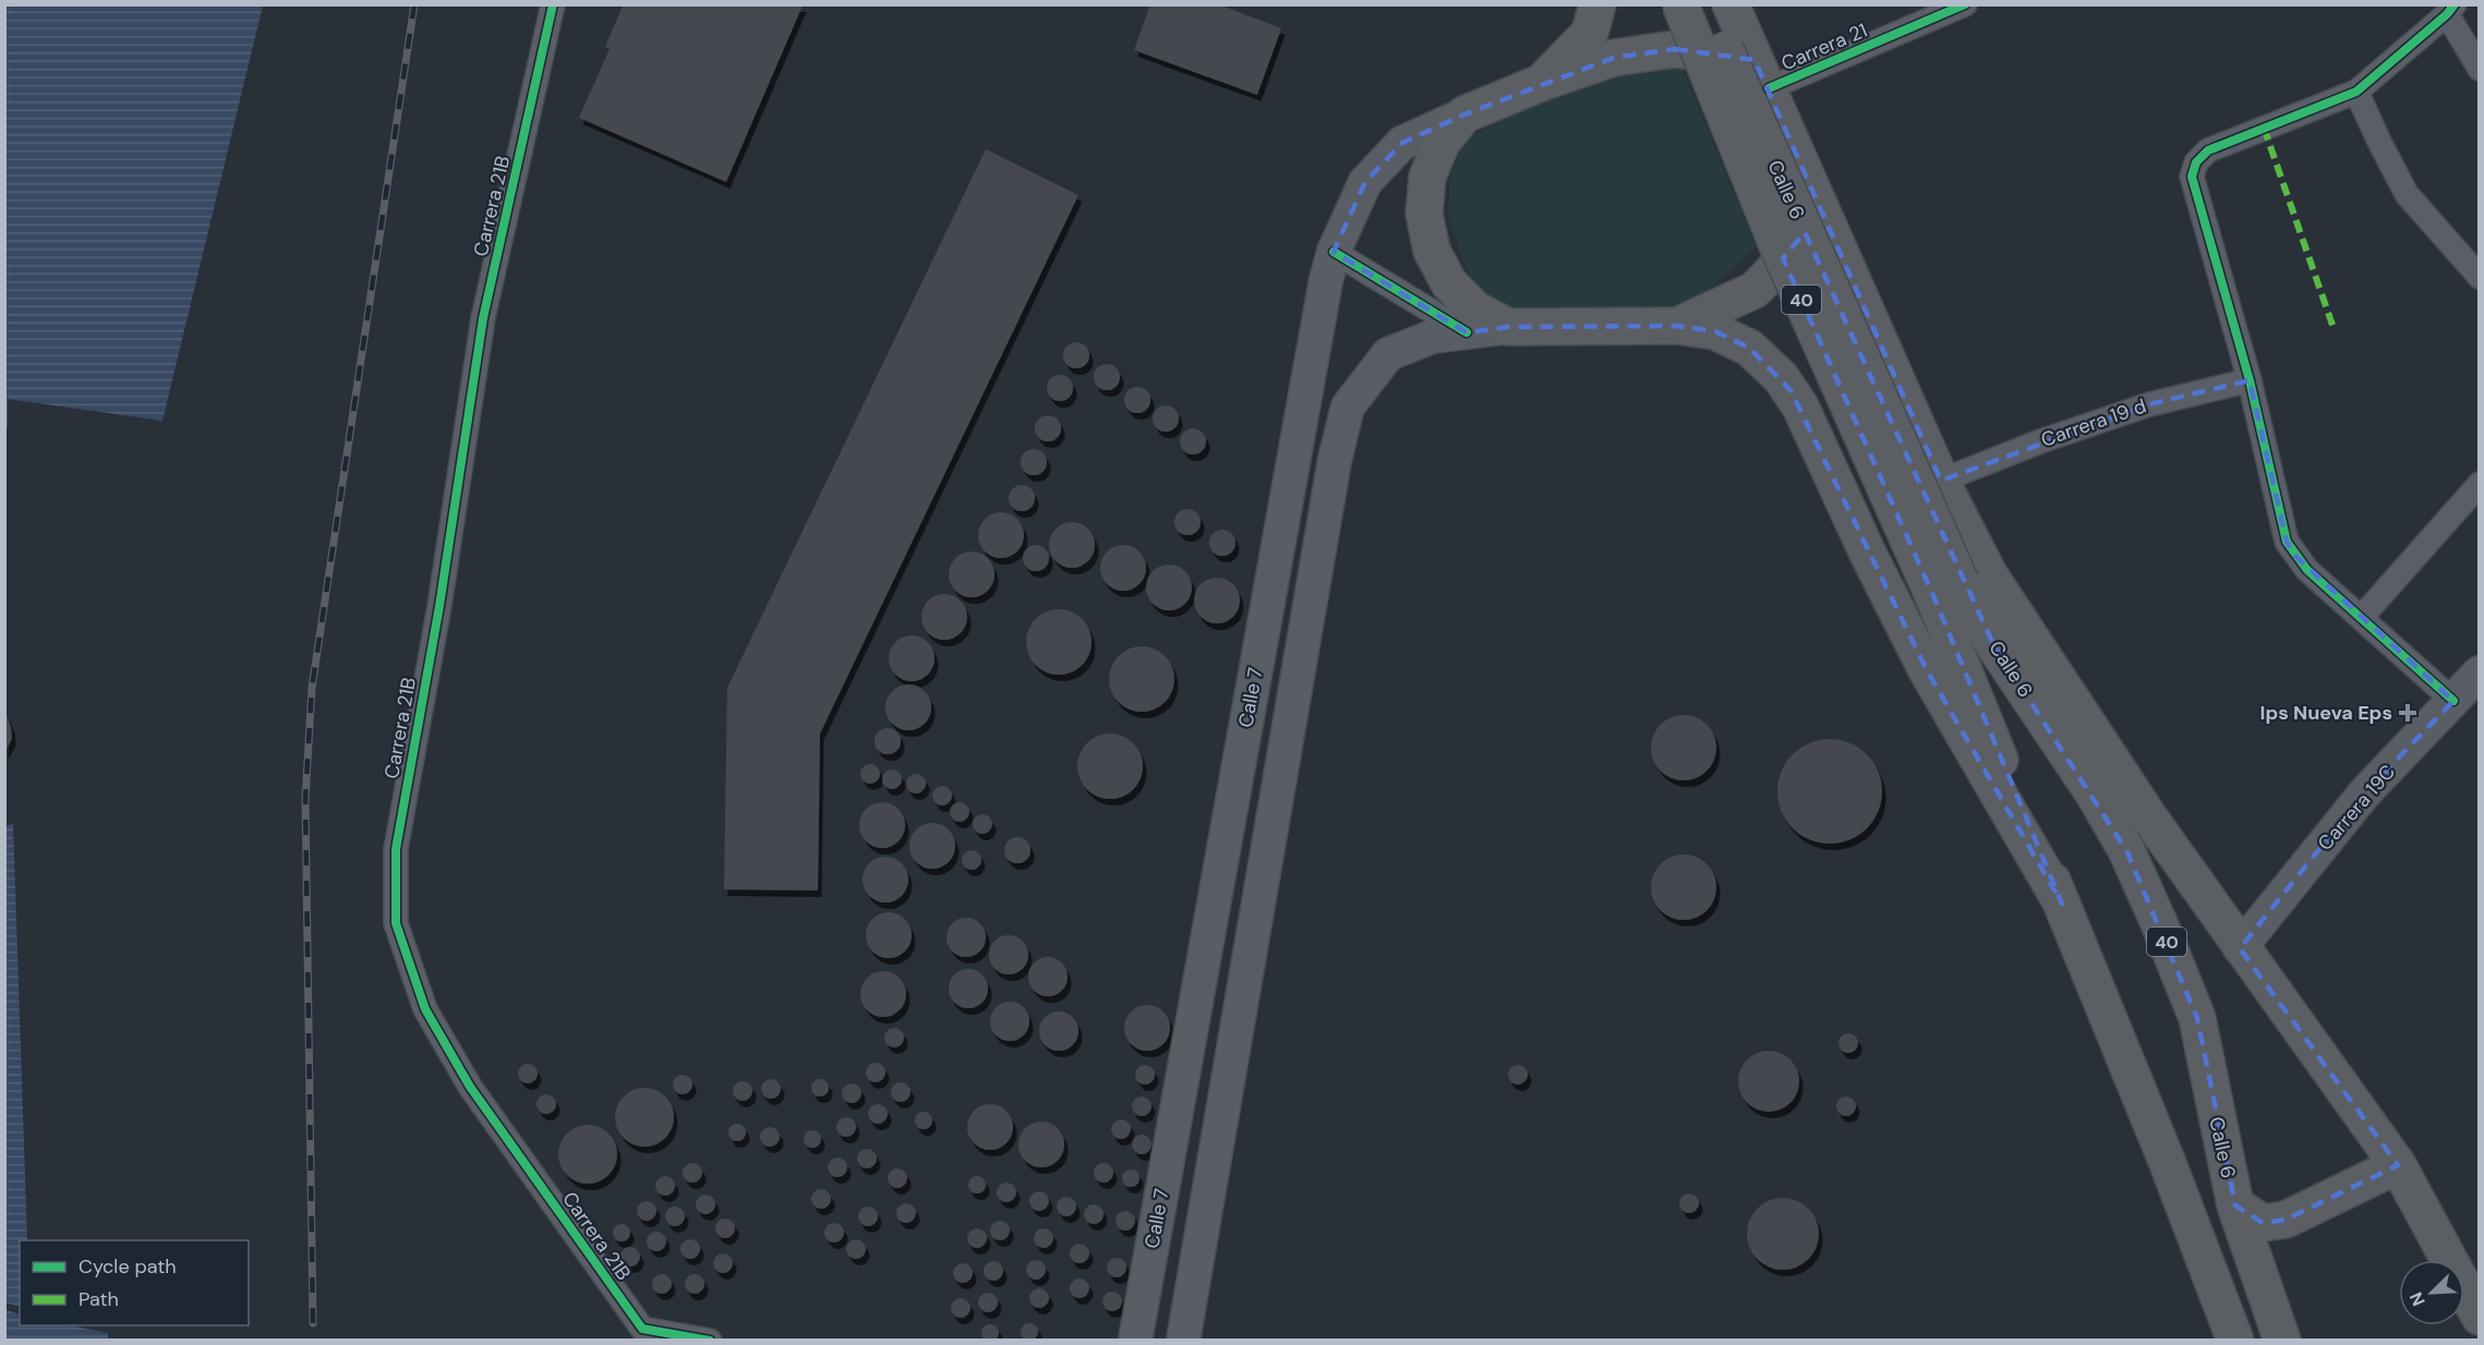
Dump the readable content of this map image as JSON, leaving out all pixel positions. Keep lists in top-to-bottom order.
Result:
{
  "streets": {
    "highway": ["Calle 6", "40"],
    "main road": ["Calle 7", "Carrera 19C"],
    "street": ["Carrera 21", "Carrera 21B", "Carrera 19 d"]
  },
  "places": {
    "health": ["Ips Nueva Eps"]
  },
  "legend": ["Cycle path", "Path"],
  "north": "bottom left"
}
